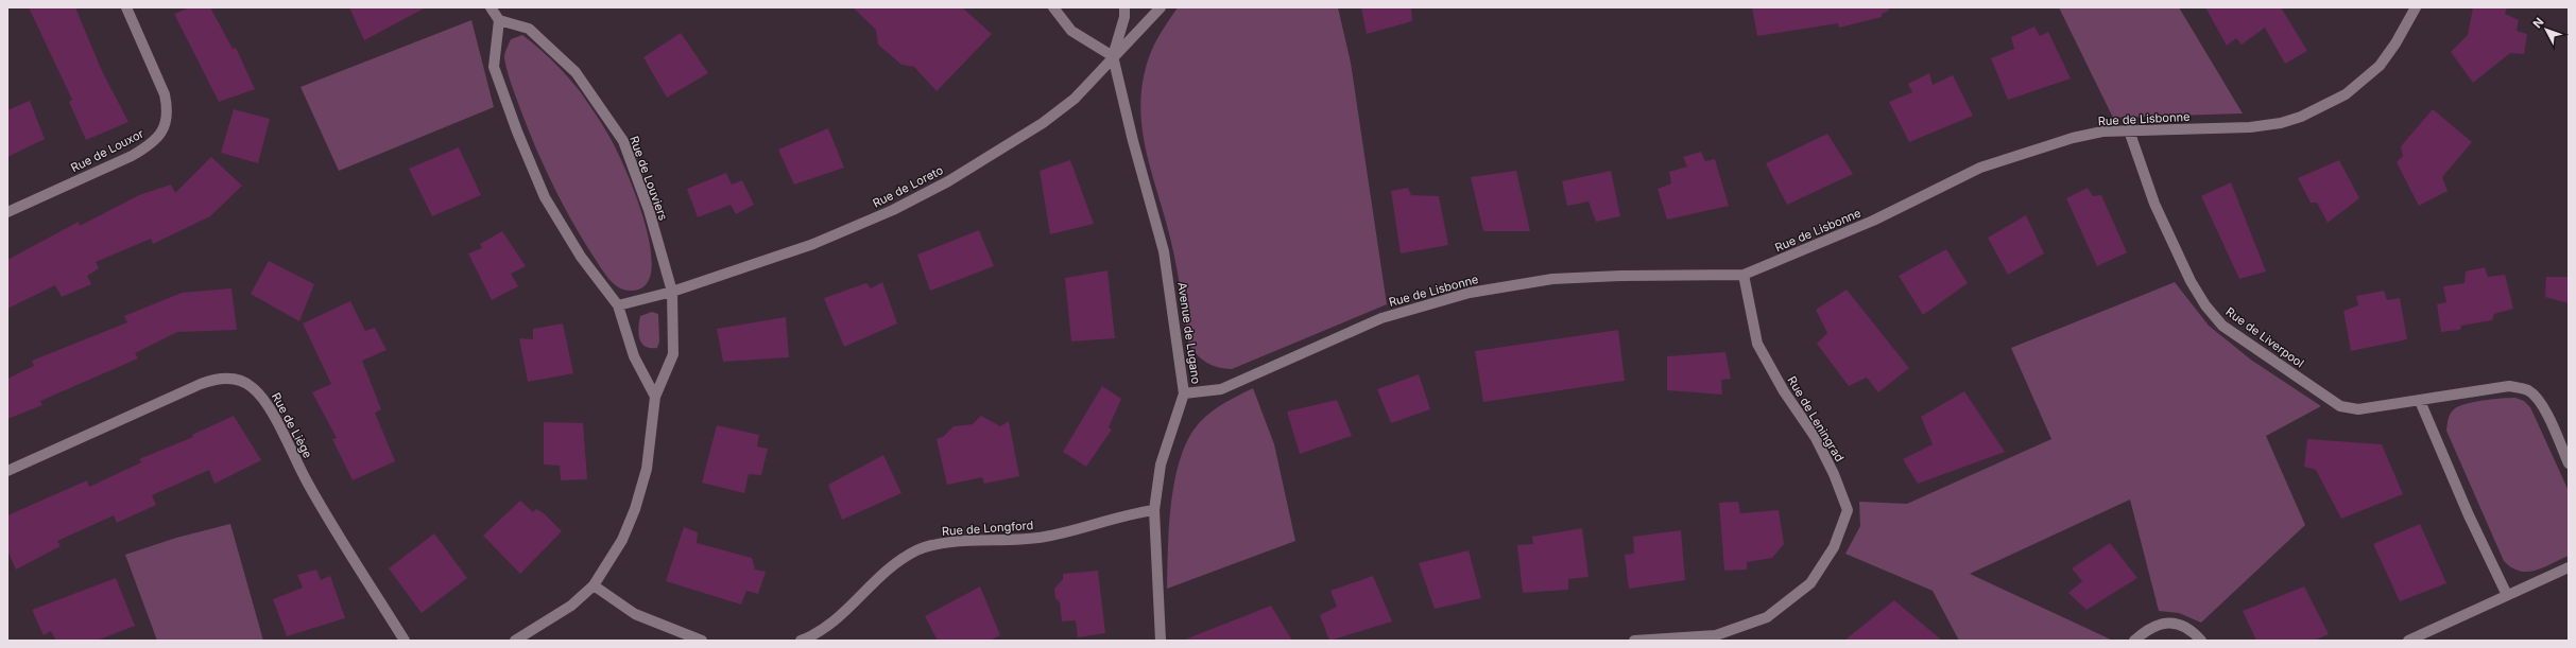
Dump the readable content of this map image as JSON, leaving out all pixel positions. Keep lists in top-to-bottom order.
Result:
{
  "streets": {
    "street": [
      "Rue de Lisbonne",
      "Rue de Louxor",
      "Rue de Louviers",
      "Rue de Loreto",
      "Avenue de Lugano",
      "Rue de Liverpool",
      "Rue de Leningrad",
      "Rue de Liège",
      "Rue de Longford"
    ]
  },
  "crossings": [
    ["Rue de Lisbonne", "Avenue de Lugano"],
    ["Rue de Lisbonne", "Rue de Liverpool"],
    ["Rue de Lisbonne", "Rue de Leningrad"],
    ["Rue de Louviers", "Rue de Loreto"],
    ["Rue de Loreto", "Avenue de Lugano"],
    ["Avenue de Lugano", "Rue de Longford"]
  ],
  "north": "top left"
}
